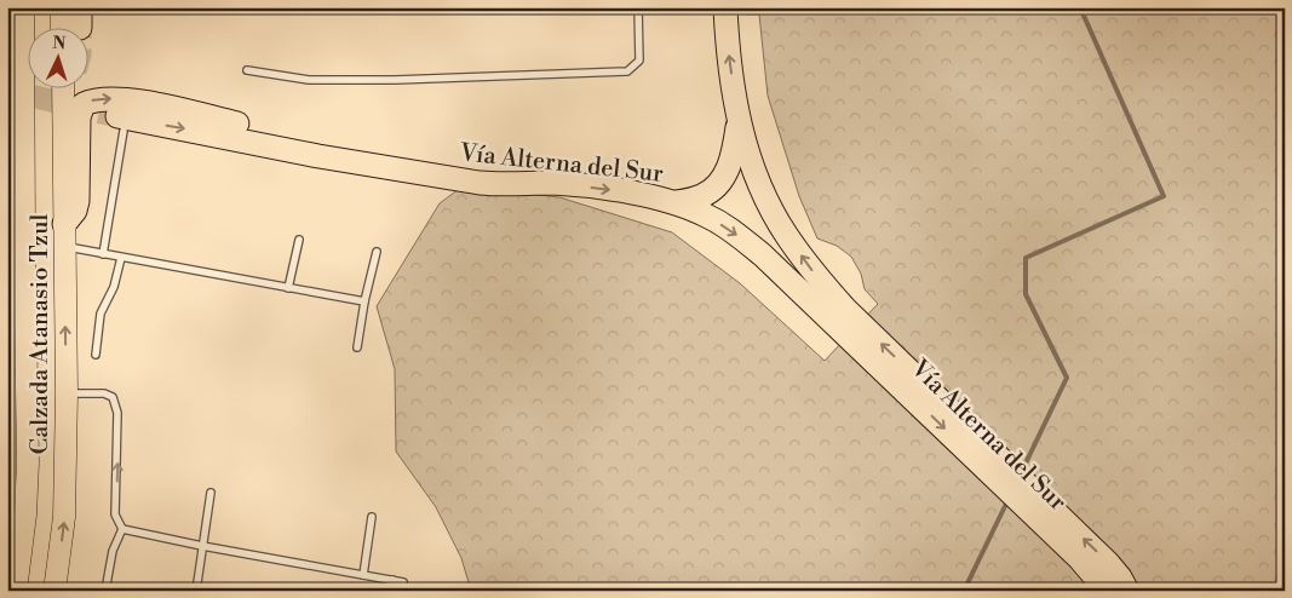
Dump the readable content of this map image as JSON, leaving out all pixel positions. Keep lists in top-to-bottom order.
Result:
{
  "streets": {
    "highway": ["Vía Alterna del Sur"],
    "main road": ["Calzada Atanasio Tzul"]
  },
  "north": "top"
}
